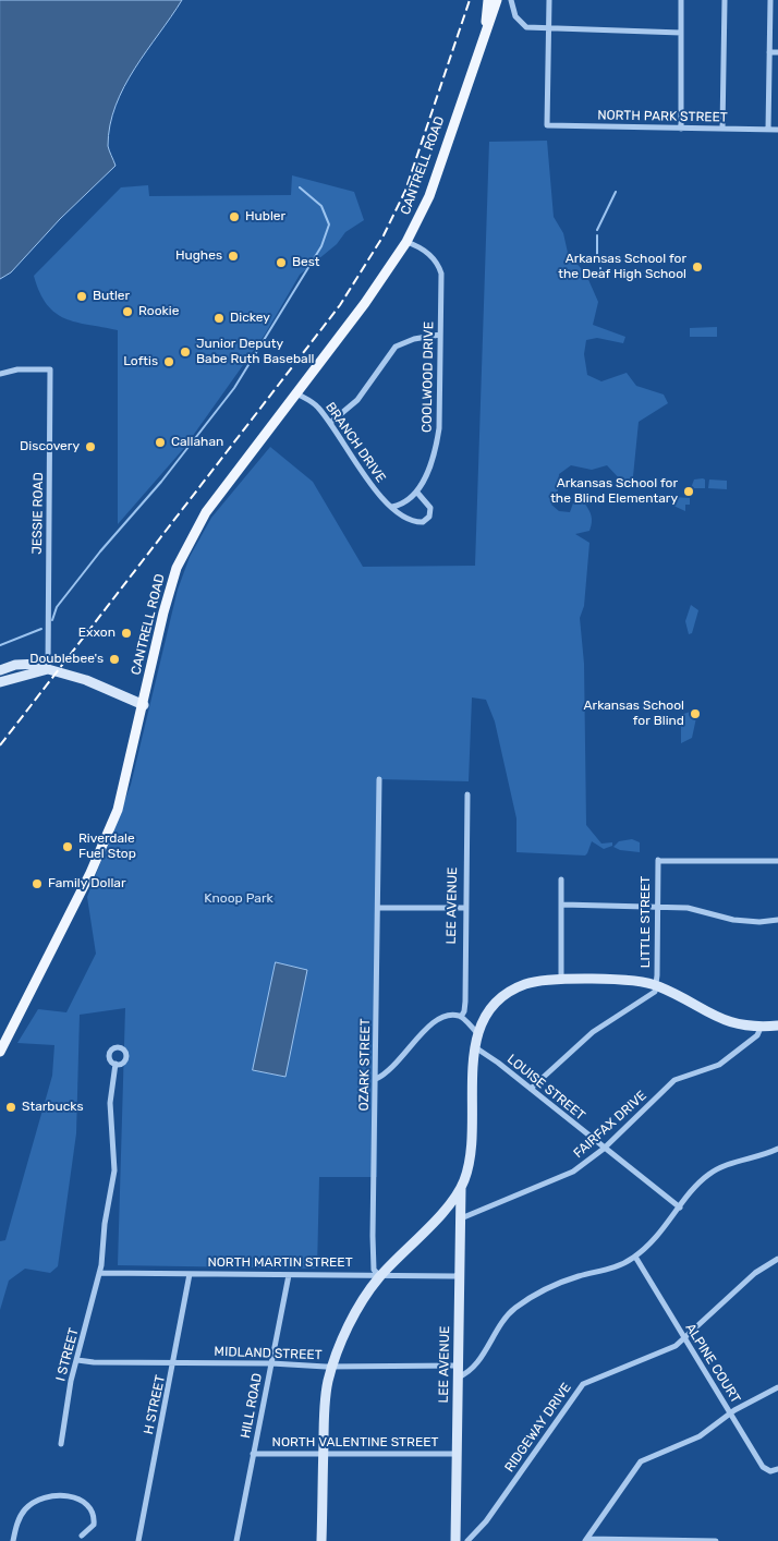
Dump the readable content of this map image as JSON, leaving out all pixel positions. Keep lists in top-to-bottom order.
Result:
{
  "streets": {
    "main road": ["CANTRELL ROAD"],
    "street": [
      "NORTH PARK STREET",
      "COOLWOOD DRIVE",
      "BRANCH DRIVE",
      "JESSIE ROAD",
      "LEE AVENUE",
      "LITTLE STREET",
      "OZARK STREET",
      "LOUISE STREET",
      "FAIRFAX DRIVE",
      "NORTH MARTIN STREET",
      "MIDLAND STREET",
      "I STREET",
      "ALPINE COURT",
      "H STREET",
      "HILL ROAD",
      "RIDGEWAY DRIVE",
      "NORTH VALENTINE STREET"
    ]
  },
  "crossings": [
    ["CANTRELL ROAD", "COOLWOOD DRIVE"],
    ["CANTRELL ROAD", "BRANCH DRIVE"],
    ["COOLWOOD DRIVE", "BRANCH DRIVE"],
    ["LEE AVENUE", "FAIRFAX DRIVE"],
    ["LEE AVENUE", "NORTH MARTIN STREET"],
    ["LEE AVENUE", "MIDLAND STREET"],
    ["LEE AVENUE", "NORTH VALENTINE STREET"],
    ["OZARK STREET", "NORTH MARTIN STREET"],
    ["LOUISE STREET", "FAIRFAX DRIVE"],
    ["NORTH MARTIN STREET", "I STREET"],
    ["NORTH MARTIN STREET", "H STREET"],
    ["NORTH MARTIN STREET", "HILL ROAD"],
    ["MIDLAND STREET", "I STREET"],
    ["MIDLAND STREET", "H STREET"],
    ["MIDLAND STREET", "HILL ROAD"],
    ["ALPINE COURT", "RIDGEWAY DRIVE"],
    ["HILL ROAD", "NORTH VALENTINE STREET"]
  ],
  "parks": ["Knoop Park"],
  "places": [
    "Hubler",
    "Hughes",
    "Best",
    "Arkansas School for the Deaf High School",
    "Butler",
    "Rookie",
    "Dickey",
    "Junior Deputy Babe Ruth Baseball",
    "Loftis",
    "Callahan",
    "Discovery",
    "Arkansas School for the Blind Elementary",
    "Exxon",
    "Doublebee's",
    "Arkansas School for Blind",
    "Riverdale Fuel Stop",
    "Family Dollar",
    "Starbucks"
  ]
}
